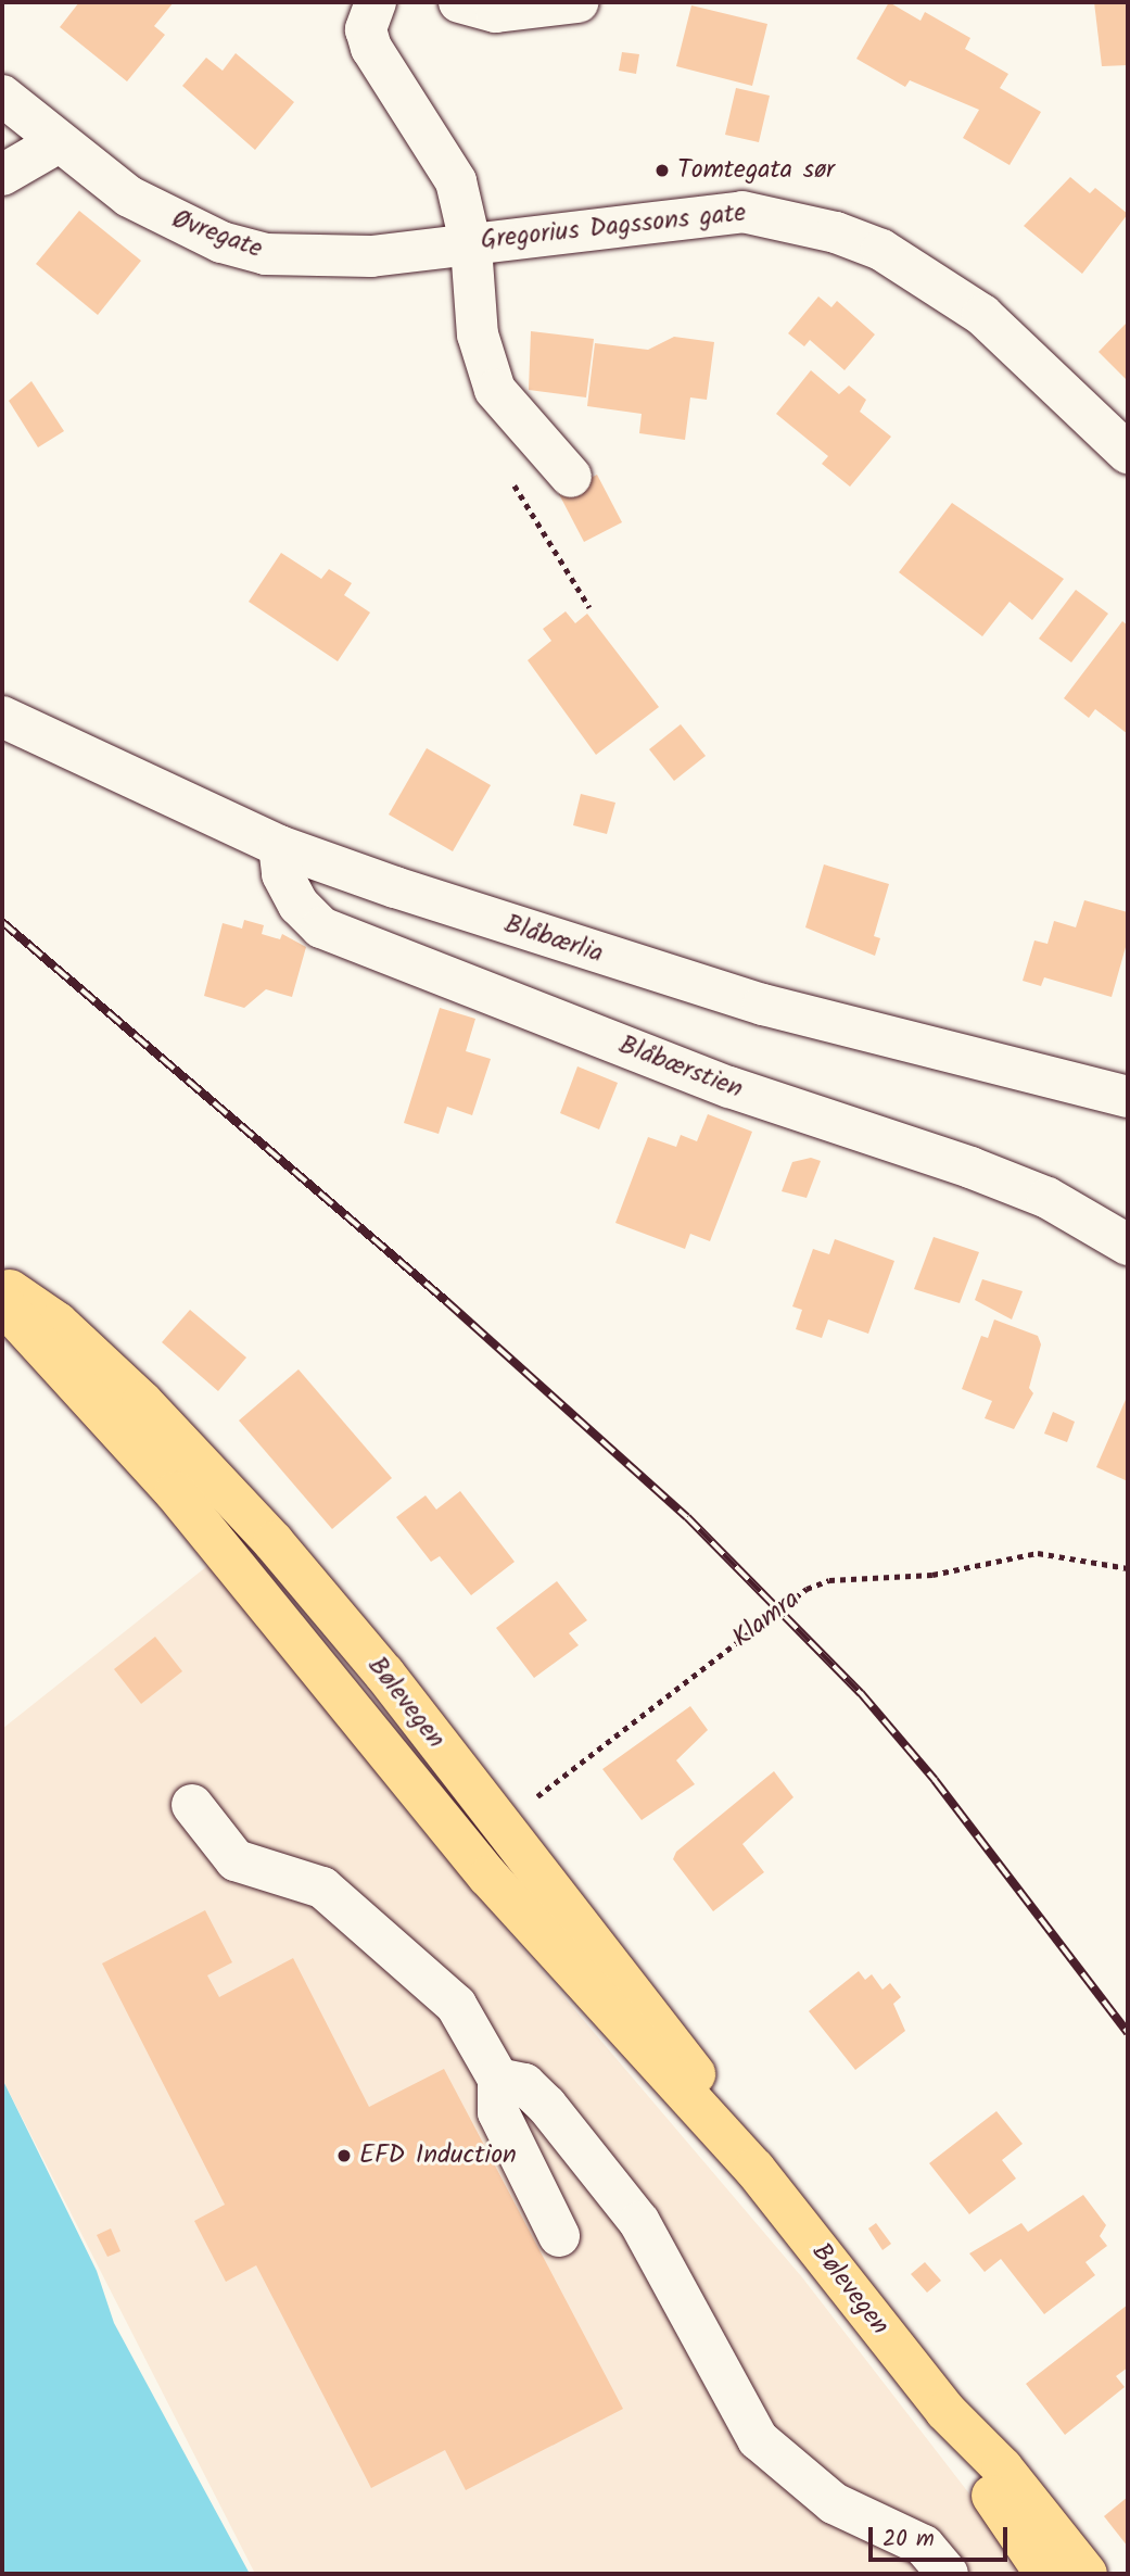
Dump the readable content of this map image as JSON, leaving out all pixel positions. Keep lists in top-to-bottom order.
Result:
{
  "streets": {
    "main road": ["Bølevegen"],
    "street": [
      "Gregorius Dagssons gate",
      "Øvregate",
      "Blåbærlia",
      "Blåbærstien"
    ],
    "path": ["Klamra"]
  },
  "crossings": [
    ["Gregorius Dagssons gate", "Øvregate"],
    ["Blåbærlia", "Blåbærstien"],
    ["Klamra", "Bølevegen"]
  ],
  "places": ["Tomtegata sør", "EFD Induction"],
  "scale_bar": "20 m"
}
